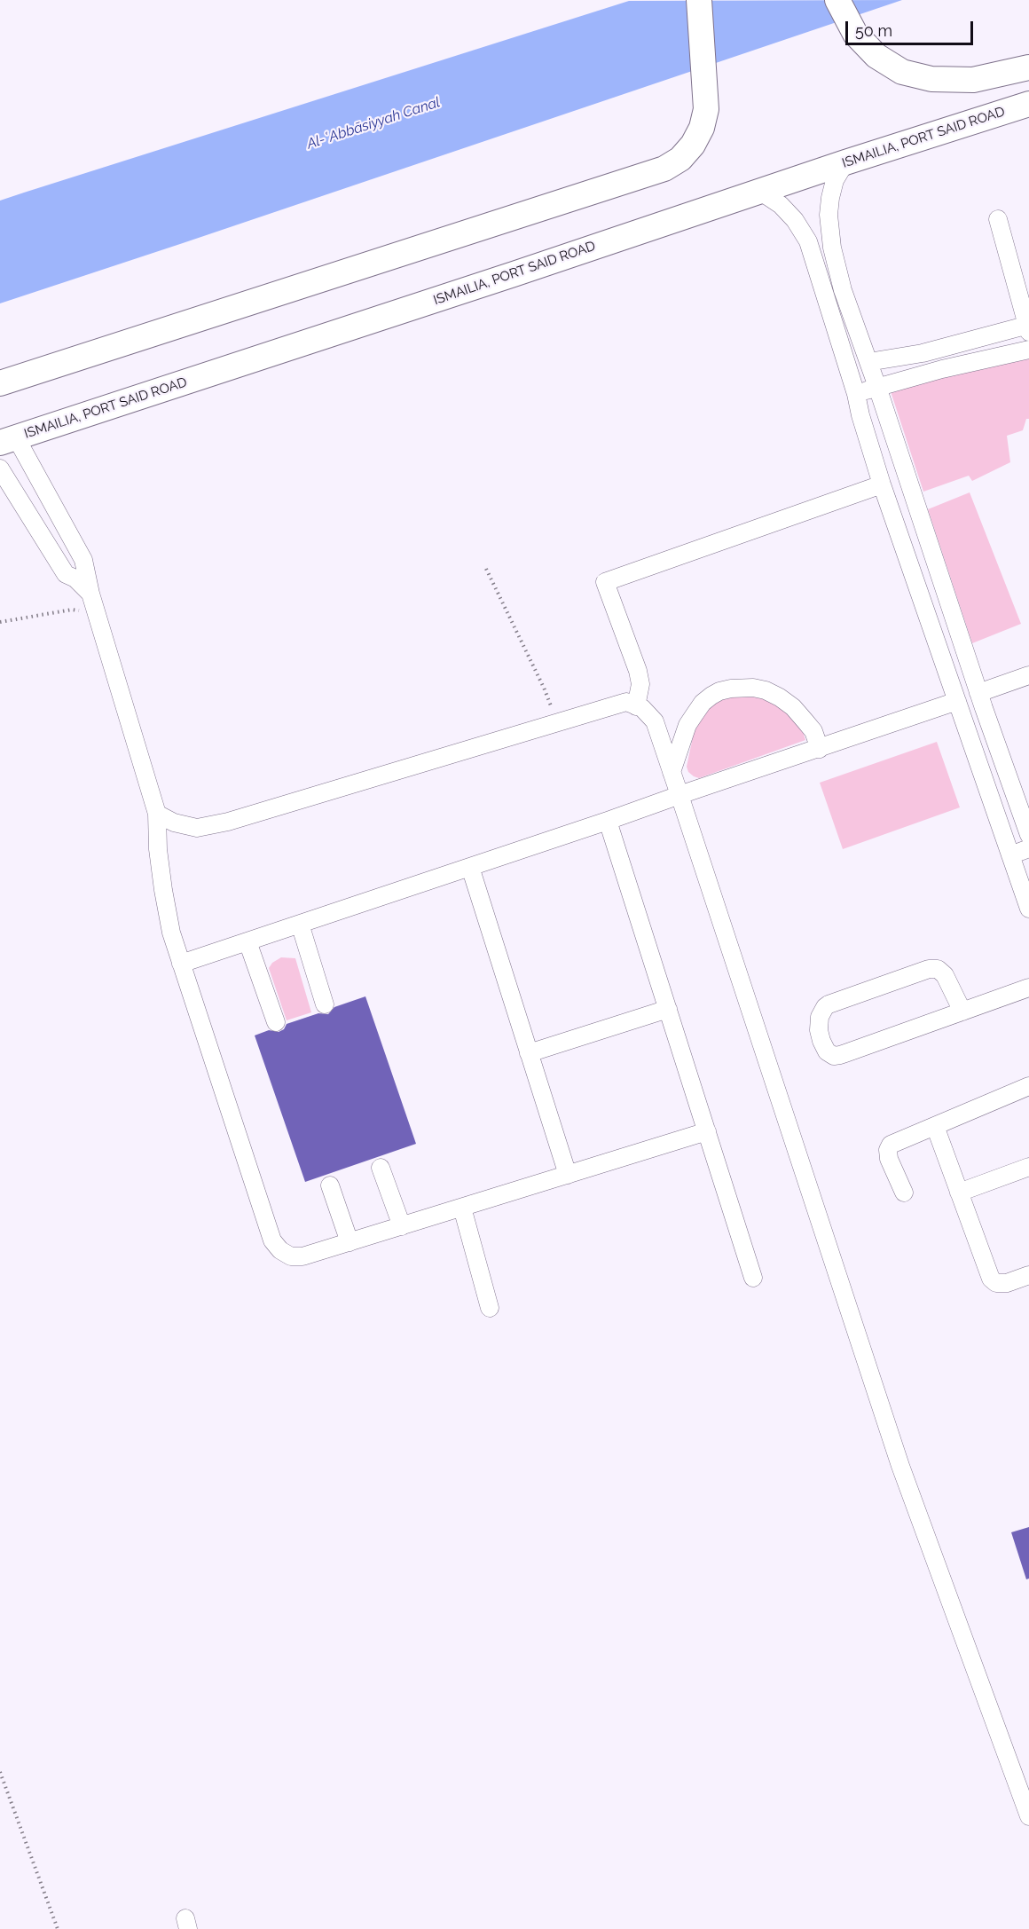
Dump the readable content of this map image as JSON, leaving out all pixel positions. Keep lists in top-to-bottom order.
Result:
{
  "streets": {
    "highway": ["ISMAILIA, PORT SAID ROAD"]
  },
  "water": ["Al-ʿAbbāsiyyah Canal"],
  "scale_bar": "50 m"
}
